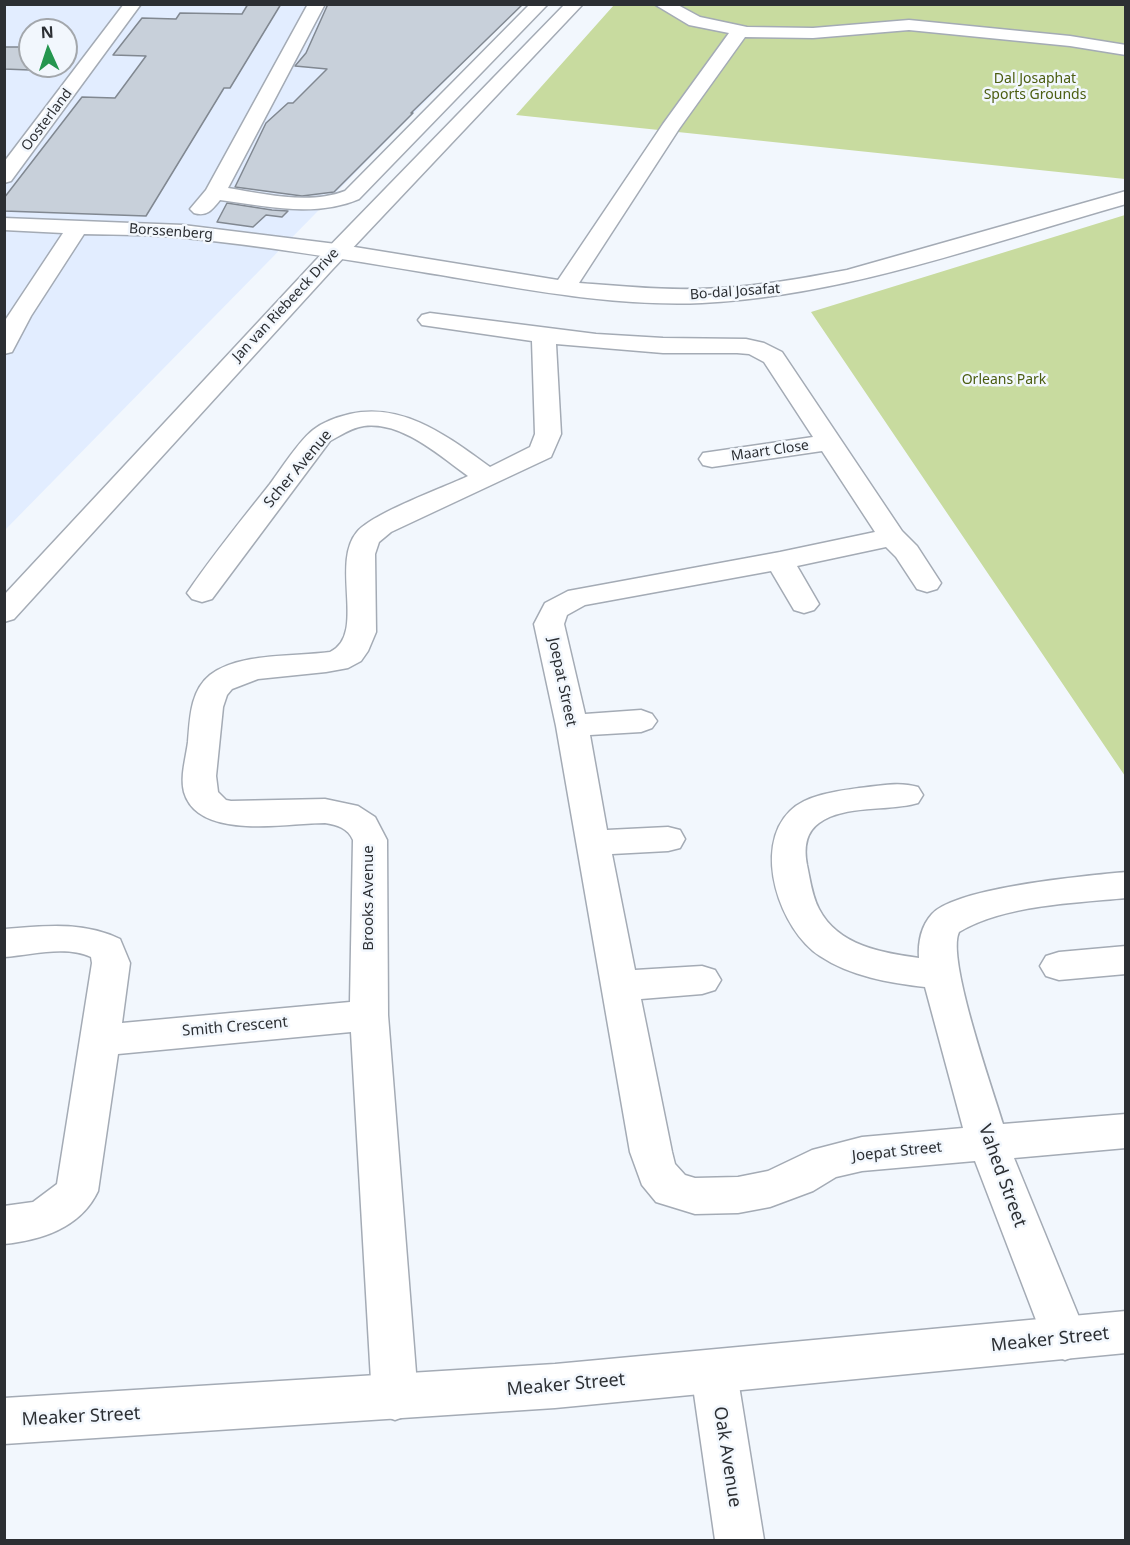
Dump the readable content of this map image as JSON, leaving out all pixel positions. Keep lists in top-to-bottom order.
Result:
{
  "streets": {
    "street": [
      "Oosterland",
      "Borssenberg",
      "Bo-dal Josafat",
      "Jan van Riebeeck Drive",
      "Maart Close",
      "Scher Avenue",
      "Joepat Street",
      "Brooks Avenue",
      "Smith Crescent",
      "Vahed Street",
      "Meaker Street",
      "Oak Avenue"
    ]
  },
  "crossings": [
    ["Borssenberg", "Bo-dal Josafat"],
    ["Borssenberg", "Jan van Riebeeck Drive"],
    ["Bo-dal Josafat", "Jan van Riebeeck Drive"],
    ["Scher Avenue", "Brooks Avenue"],
    ["Joepat Street", "Vahed Street"],
    ["Brooks Avenue", "Smith Crescent"],
    ["Brooks Avenue", "Meaker Street"],
    ["Vahed Street", "Meaker Street"],
    ["Meaker Street", "Oak Avenue"]
  ],
  "parks": ["Dal Josaphat Sports Grounds", "Orleans Park"],
  "north": "top"
}
